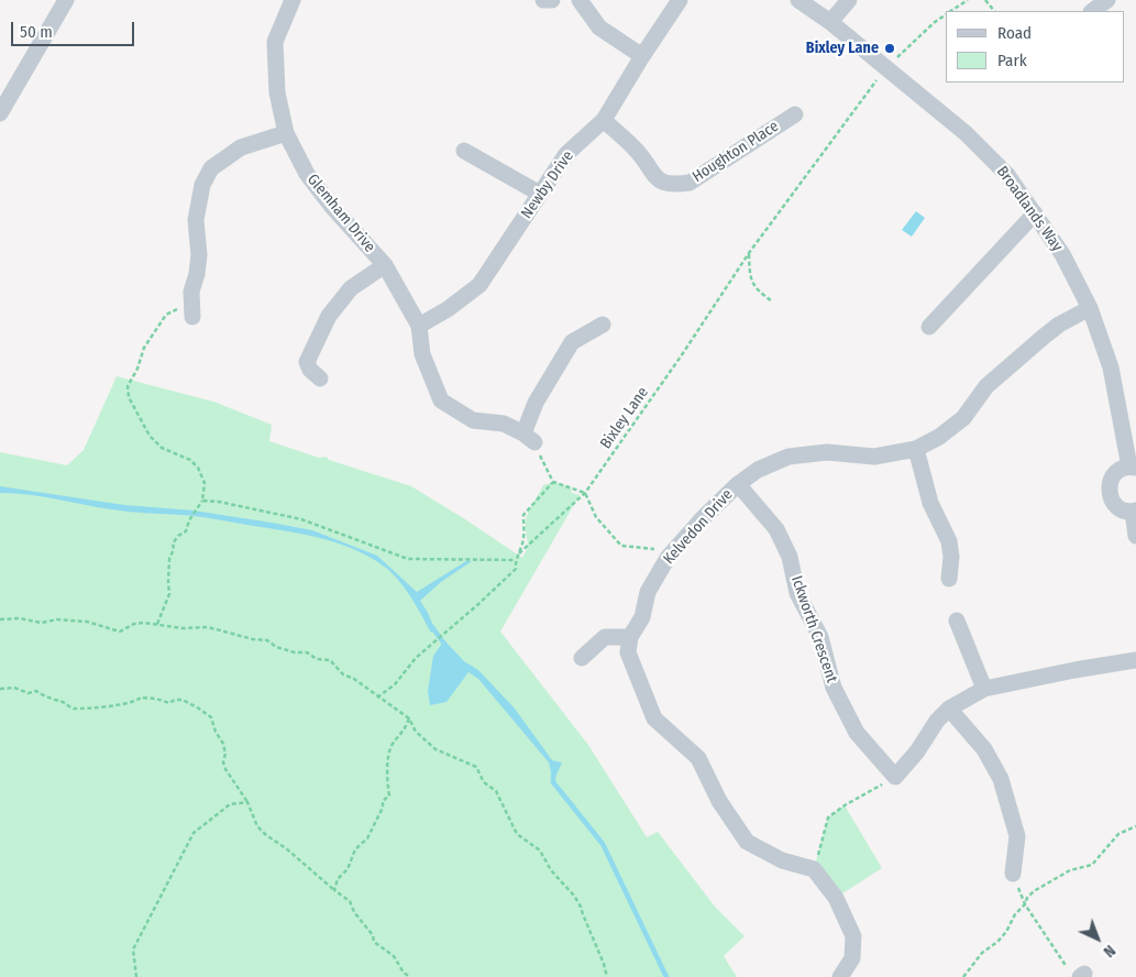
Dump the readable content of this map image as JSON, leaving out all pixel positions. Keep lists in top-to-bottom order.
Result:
{
  "streets": {
    "street": [
      "Houghton Place",
      "Newby Drive",
      "Broadlands Way",
      "Glemham Drive",
      "Kelvedon Drive",
      "Ickworth Crescent"
    ],
    "path": ["Bixley Lane"]
  },
  "crossings": [
    ["Houghton Place", "Newby Drive"],
    ["Newby Drive", "Glemham Drive"],
    ["Broadlands Way", "Bixley Lane"],
    ["Broadlands Way", "Kelvedon Drive"],
    ["Kelvedon Drive", "Ickworth Crescent"]
  ],
  "places": ["Bixley Lane"],
  "legend": ["Road", "Park"],
  "scale_bar": "50 m",
  "north": "bottom right"
}
